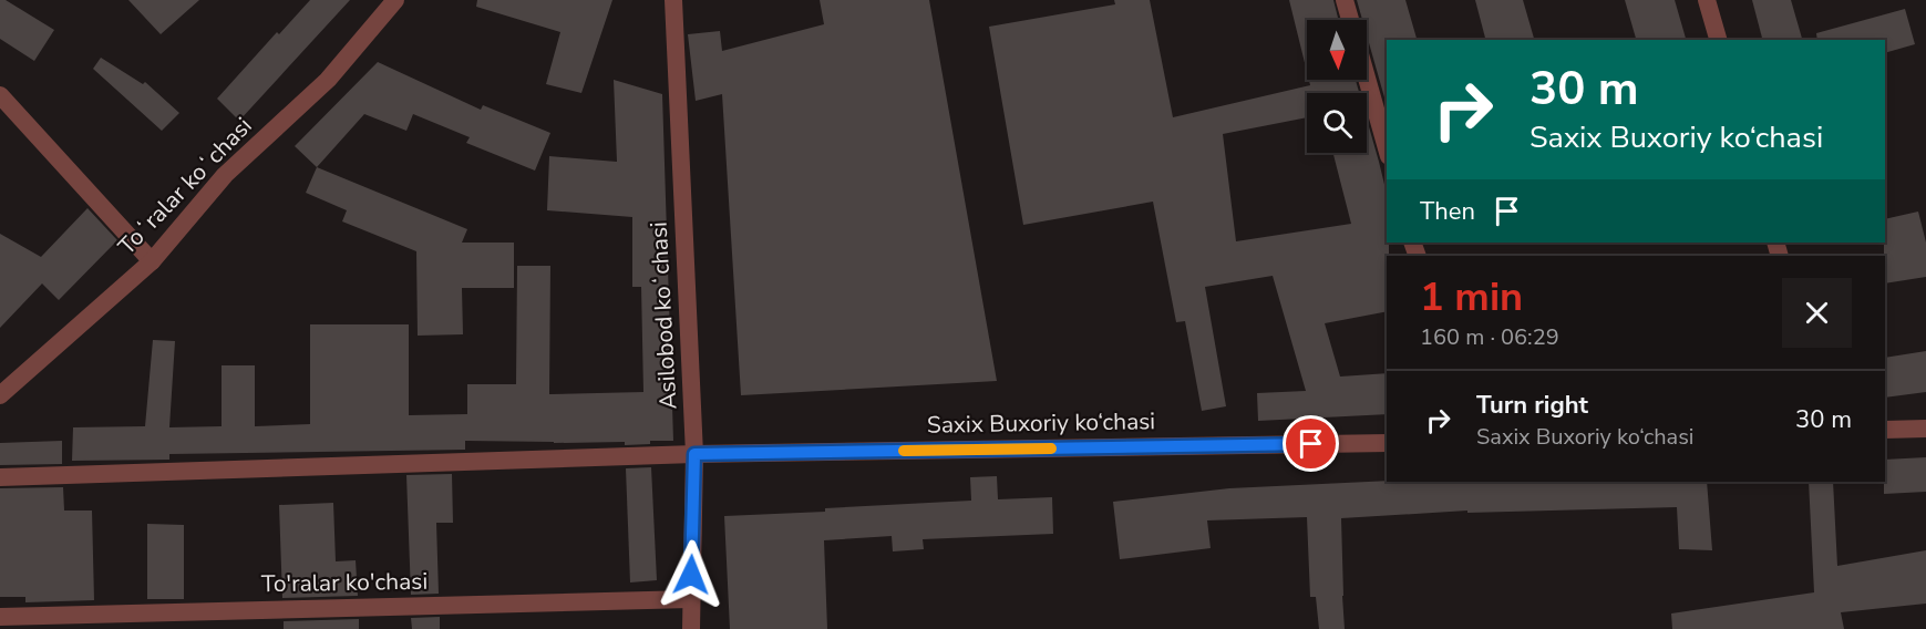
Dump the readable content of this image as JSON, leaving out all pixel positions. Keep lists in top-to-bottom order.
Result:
{
  "streets": {
    "street": [
      "Toʻralar koʻchasi",
      "Asilobod koʻchasi",
      "Saxix Buxoriy ko‘chasi",
      "To'ralar ko'chasi"
    ]
  },
  "crossings": [
    ["Asilobod koʻchasi", "Saxix Buxoriy ko‘chasi"],
    ["Asilobod koʻchasi", "To'ralar ko'chasi"]
  ],
  "north": "bottom",
  "page": {
    "turn": ["30 m", "Saxix Buxoriy ko‘chasi"],
    "then": "Then",
    "heading": ["1 min", "160 m · 06:29"],
    "list": [
      {
        "name": "Turn right",
        "note": "Saxix Buxoriy ko‘chasi",
        "value": "30 m"
      }
    ]
  }
}
